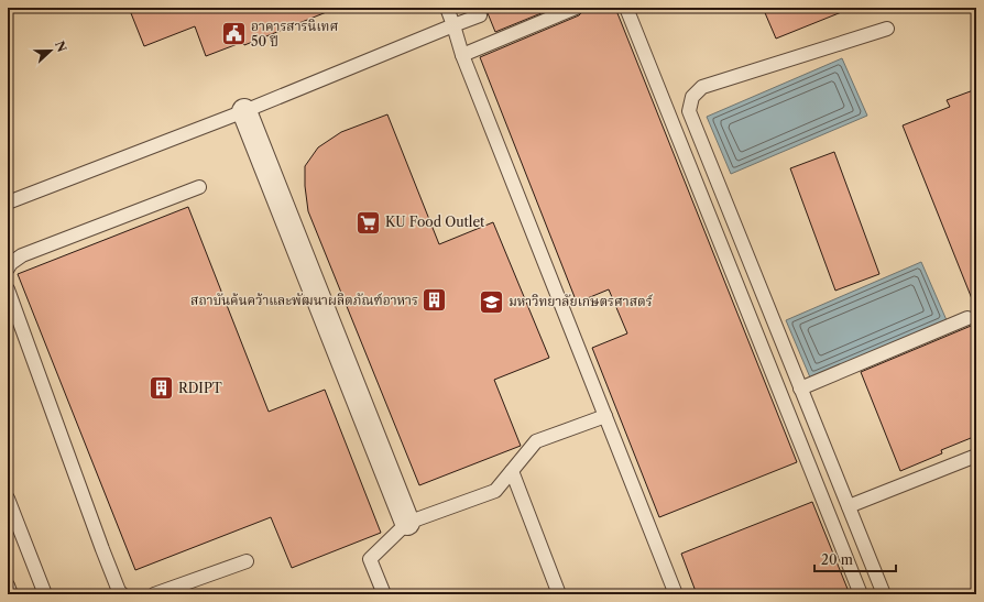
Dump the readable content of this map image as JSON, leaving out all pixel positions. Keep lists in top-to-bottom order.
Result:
{
  "places": {
    "public building": ["อาคารสารนิเทศ 50 ปี"],
    "supermarket": ["KU Food Outlet"],
    "building": ["สถาบันค้นคว้าและพัฒนาผลิตภัณฑ์อาหาร", "RDIPT"],
    "school or university": ["มหาวิทยาลัยเกษตรศาสตร์"]
  },
  "scale_bar": "20 m",
  "north": "right"
}
